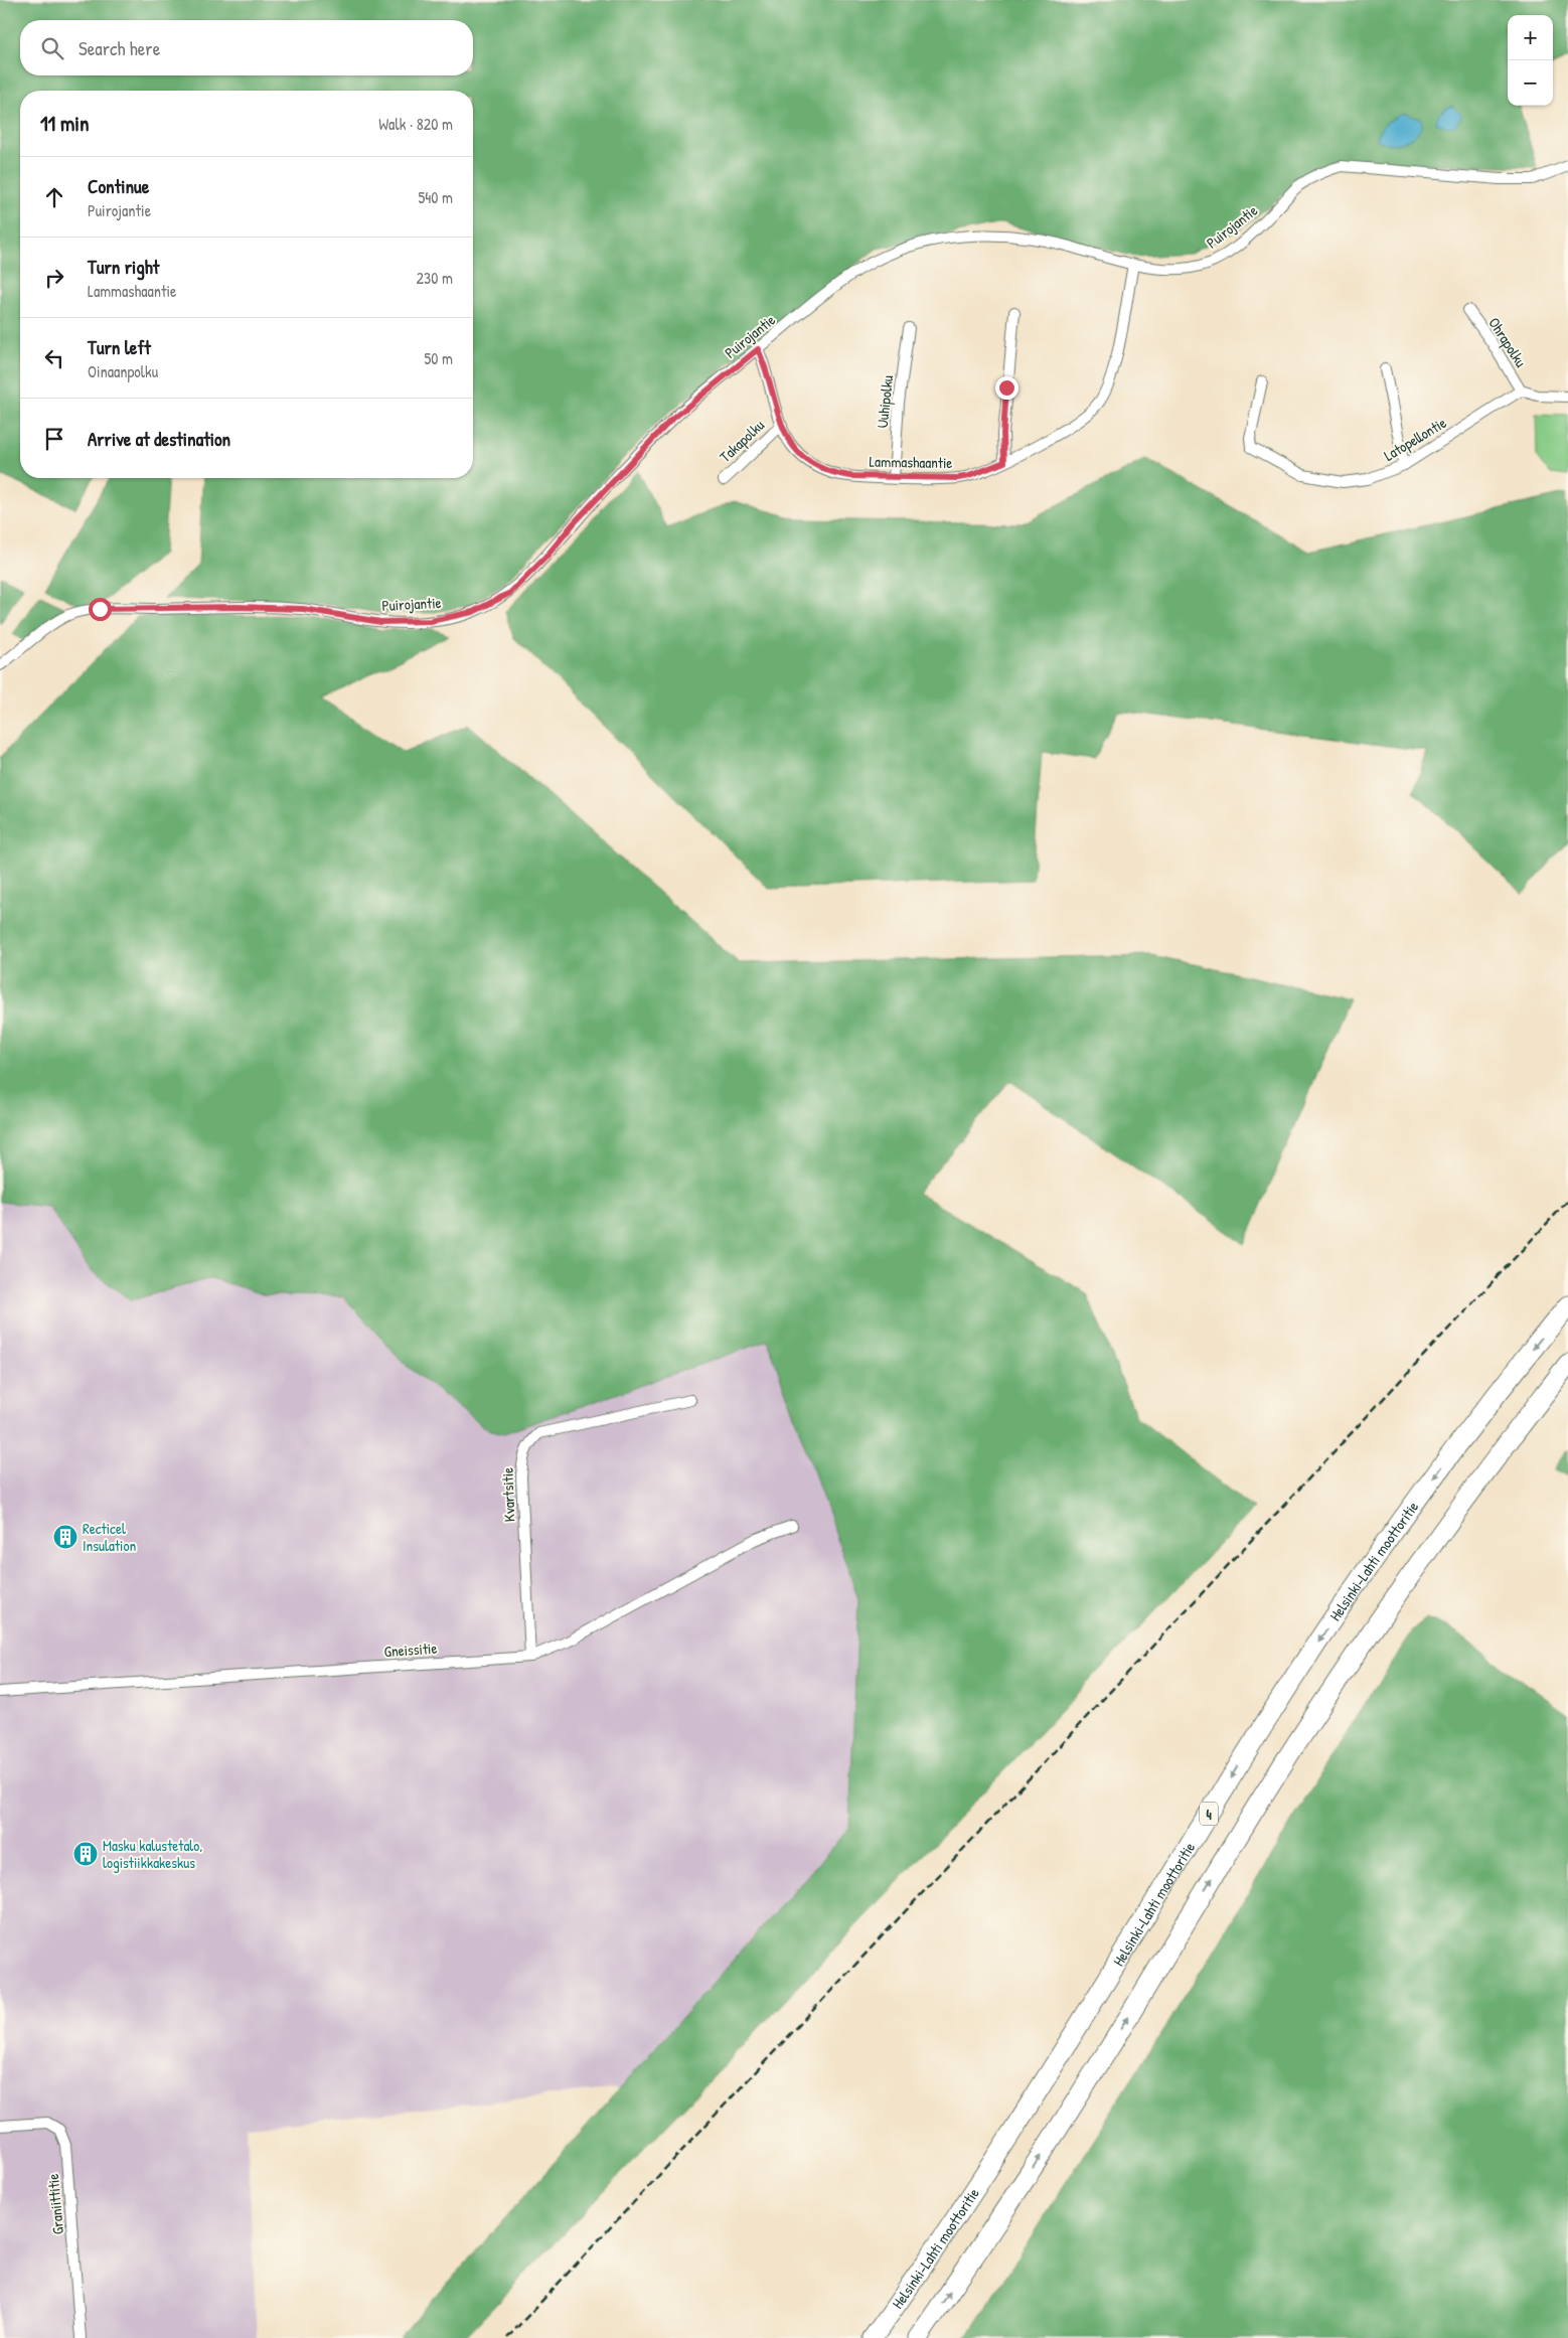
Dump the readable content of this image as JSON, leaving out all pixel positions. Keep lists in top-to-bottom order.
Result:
{
  "streets": {
    "highway": ["Helsinki-Lahti moottoritie", "4"],
    "street": [
      "Puirojantie",
      "Ohrapolku",
      "Uuhipolku",
      "Latopellontie",
      "Takapolku",
      "Lammashaantie",
      "Kvartsitie",
      "Gneissitie",
      "Graniittitie"
    ]
  },
  "crossings": [
    ["Puirojantie", "Lammashaantie"],
    ["Ohrapolku", "Latopellontie"],
    ["Uuhipolku", "Lammashaantie"],
    ["Takapolku", "Lammashaantie"],
    ["Kvartsitie", "Gneissitie"]
  ],
  "places": {
    "building": ["Recticel Insulation", "Masku kalustetalo, logistiikkakeskus"]
  },
  "page": {
    "map_buttons": ["+", "−"],
    "search": "Search here",
    "heading": ["11 min", "Walk · 820 m"],
    "list": [
      ["Continue", "Puirojantie", "540 m"],
      ["Turn right", "Lammashaantie", "230 m"],
      ["Turn left", "Oinaanpolku", "50 m"],
      "Arrive at destination"
    ]
  }
}
